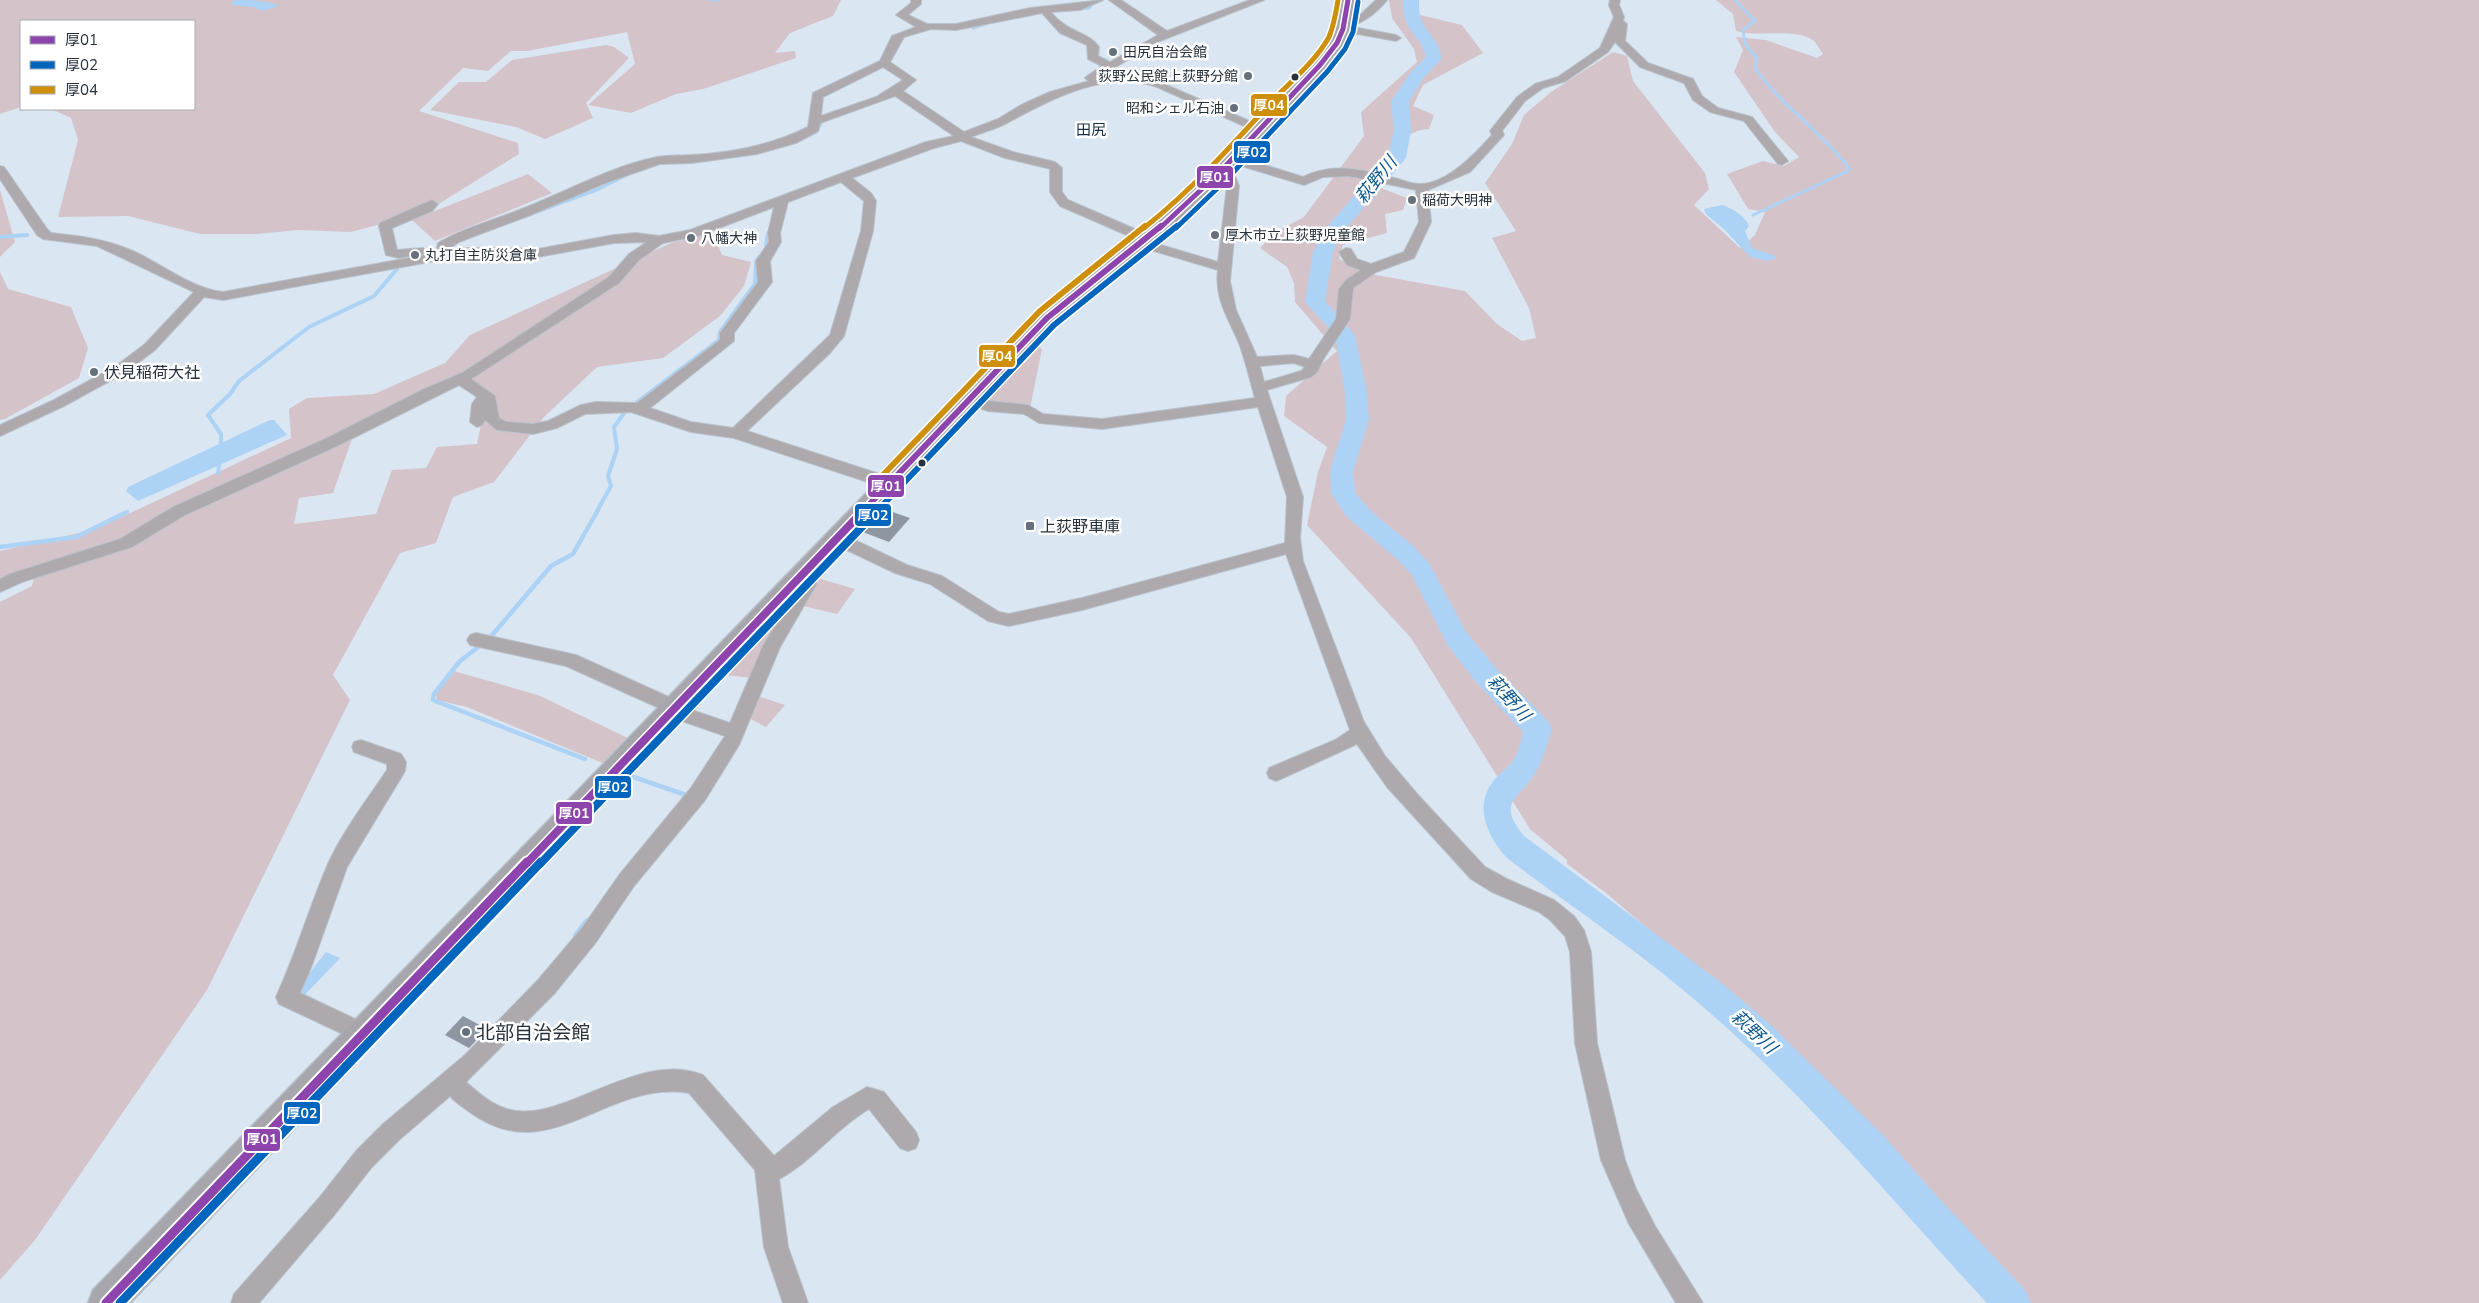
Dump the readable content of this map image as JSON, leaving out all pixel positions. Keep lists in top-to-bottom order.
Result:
{
  "districts": ["田尻"],
  "water": ["萩野川"],
  "places": {
    "other": [
      "田尻自治会館",
      "荻野公民館上荻野分館",
      "昭和シェル石油",
      "稲荷大明神",
      "厚木市立上荻野児童館",
      "八幡大神",
      "丸打自主防災倉庫",
      "伏見稲荷大社",
      "北部自治会館"
    ],
    "transit": ["上荻野車庫"]
  },
  "lines": ["transit line 厚01", "transit line 厚04", "transit line 厚02"],
  "legend": ["厚01", "厚02", "厚04"]
}
